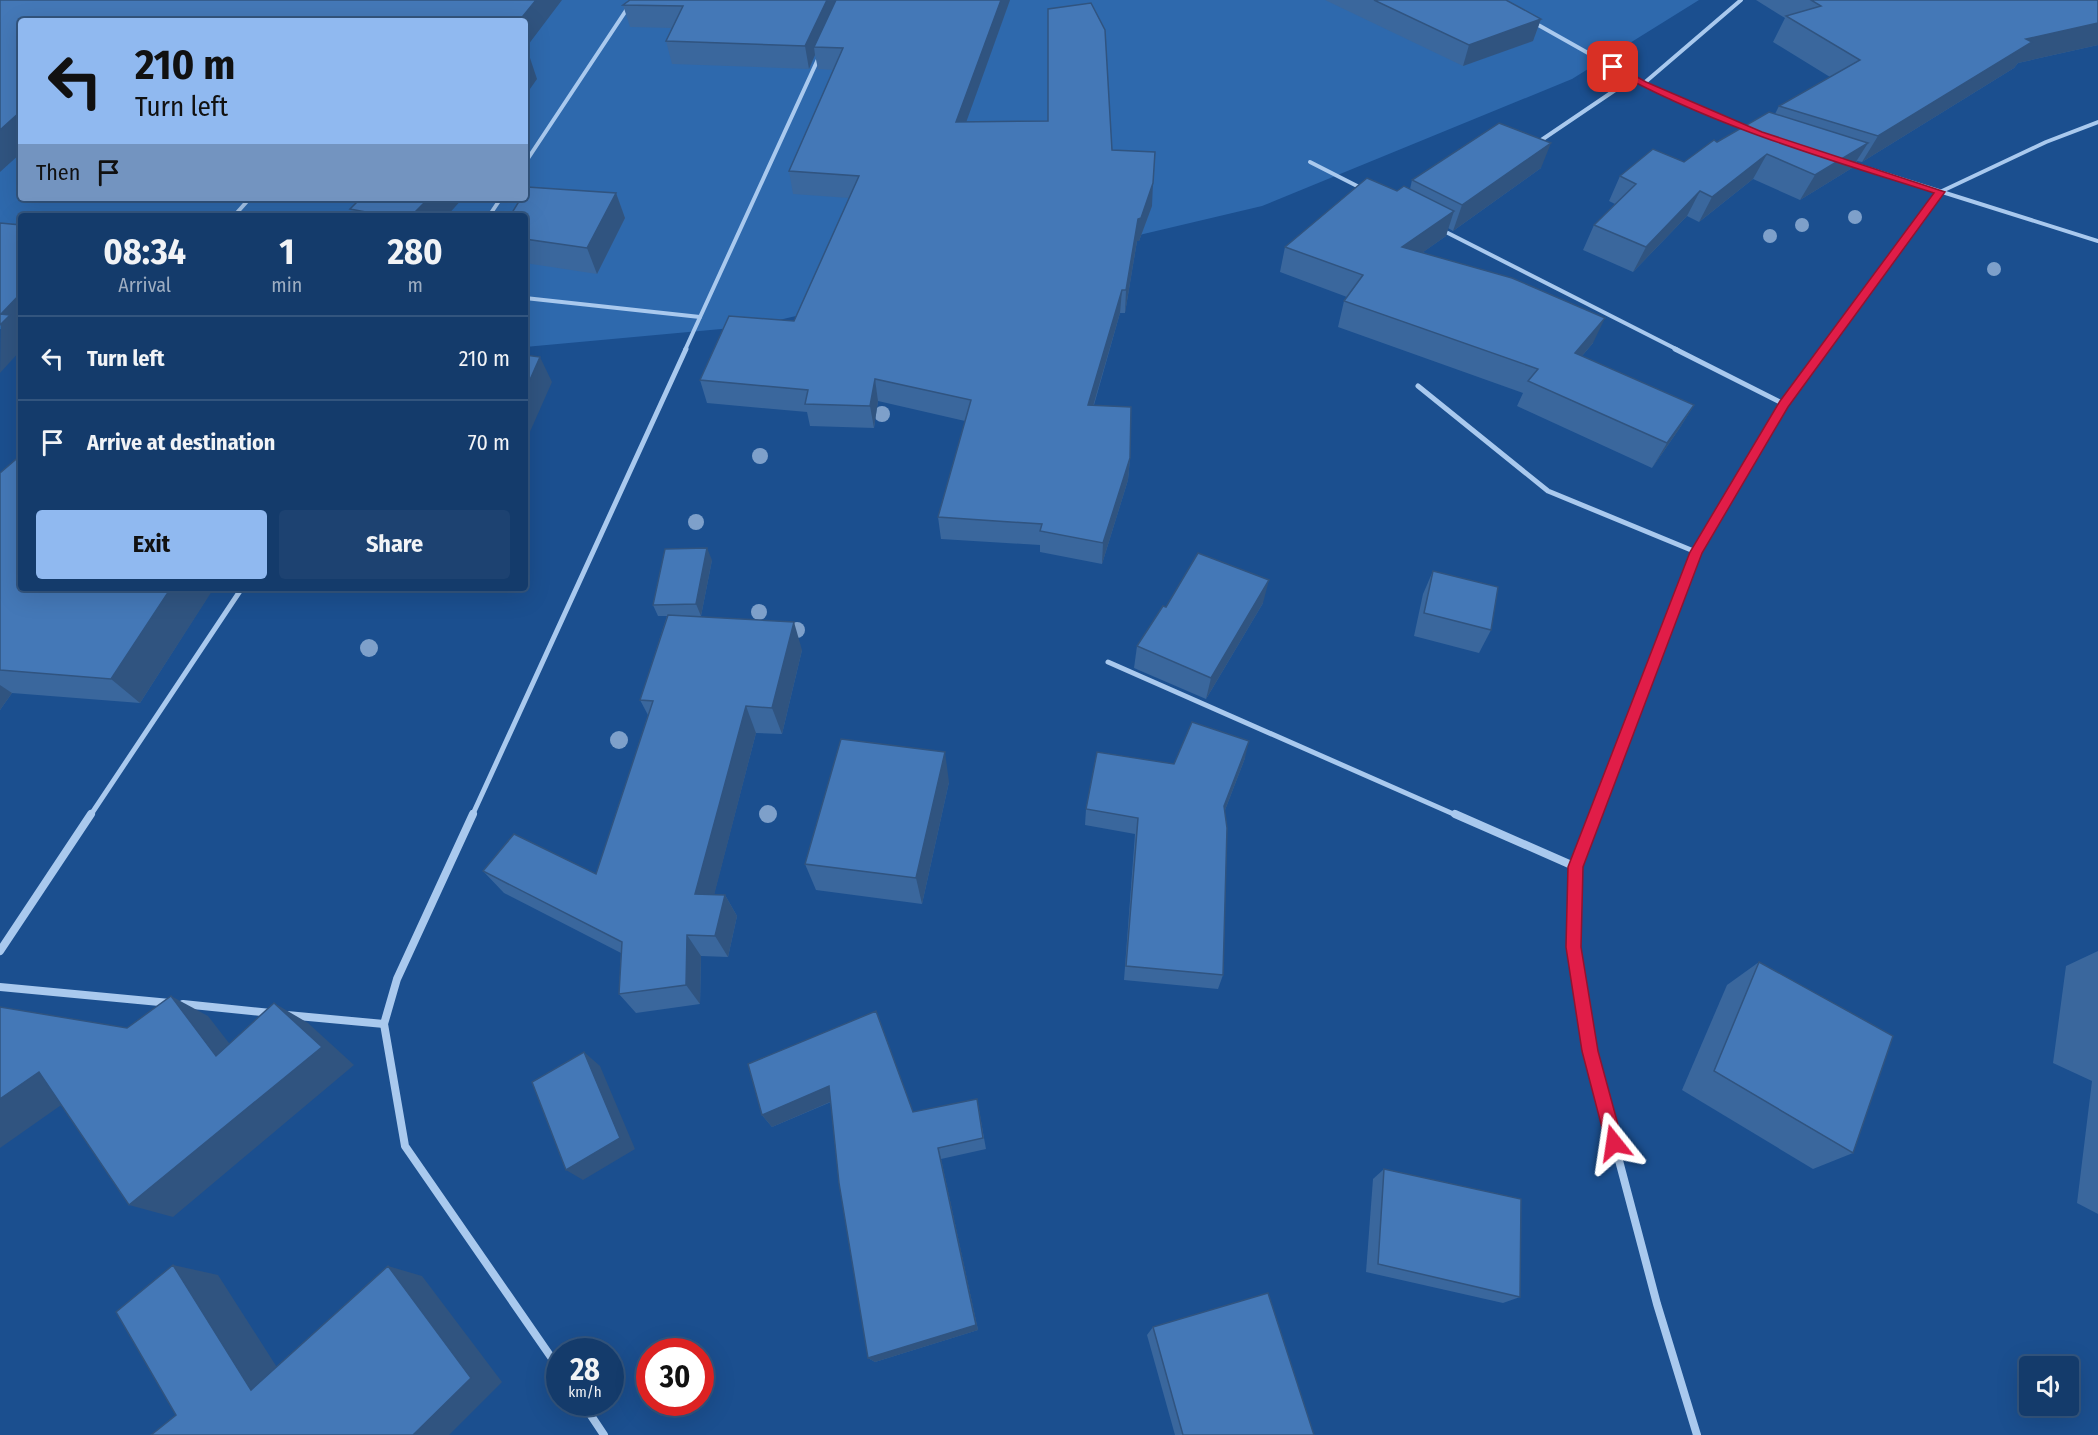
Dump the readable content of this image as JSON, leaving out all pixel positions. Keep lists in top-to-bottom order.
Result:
{
  "page": {
    "turn": ["210 m", "Turn left"],
    "then": "Then",
    "eta": [
      "08:34",
      "Arrival",
      "1",
      "min",
      "280",
      "m"
    ],
    "list": [
      {
        "name": "Turn left",
        "value": "210 m"
      },
      {
        "name": "Arrive at destination",
        "value": "70 m"
      }
    ],
    "buttons": ["Exit", "Share"],
    "speed": "28 km/h",
    "limit": "30"
  }
}
